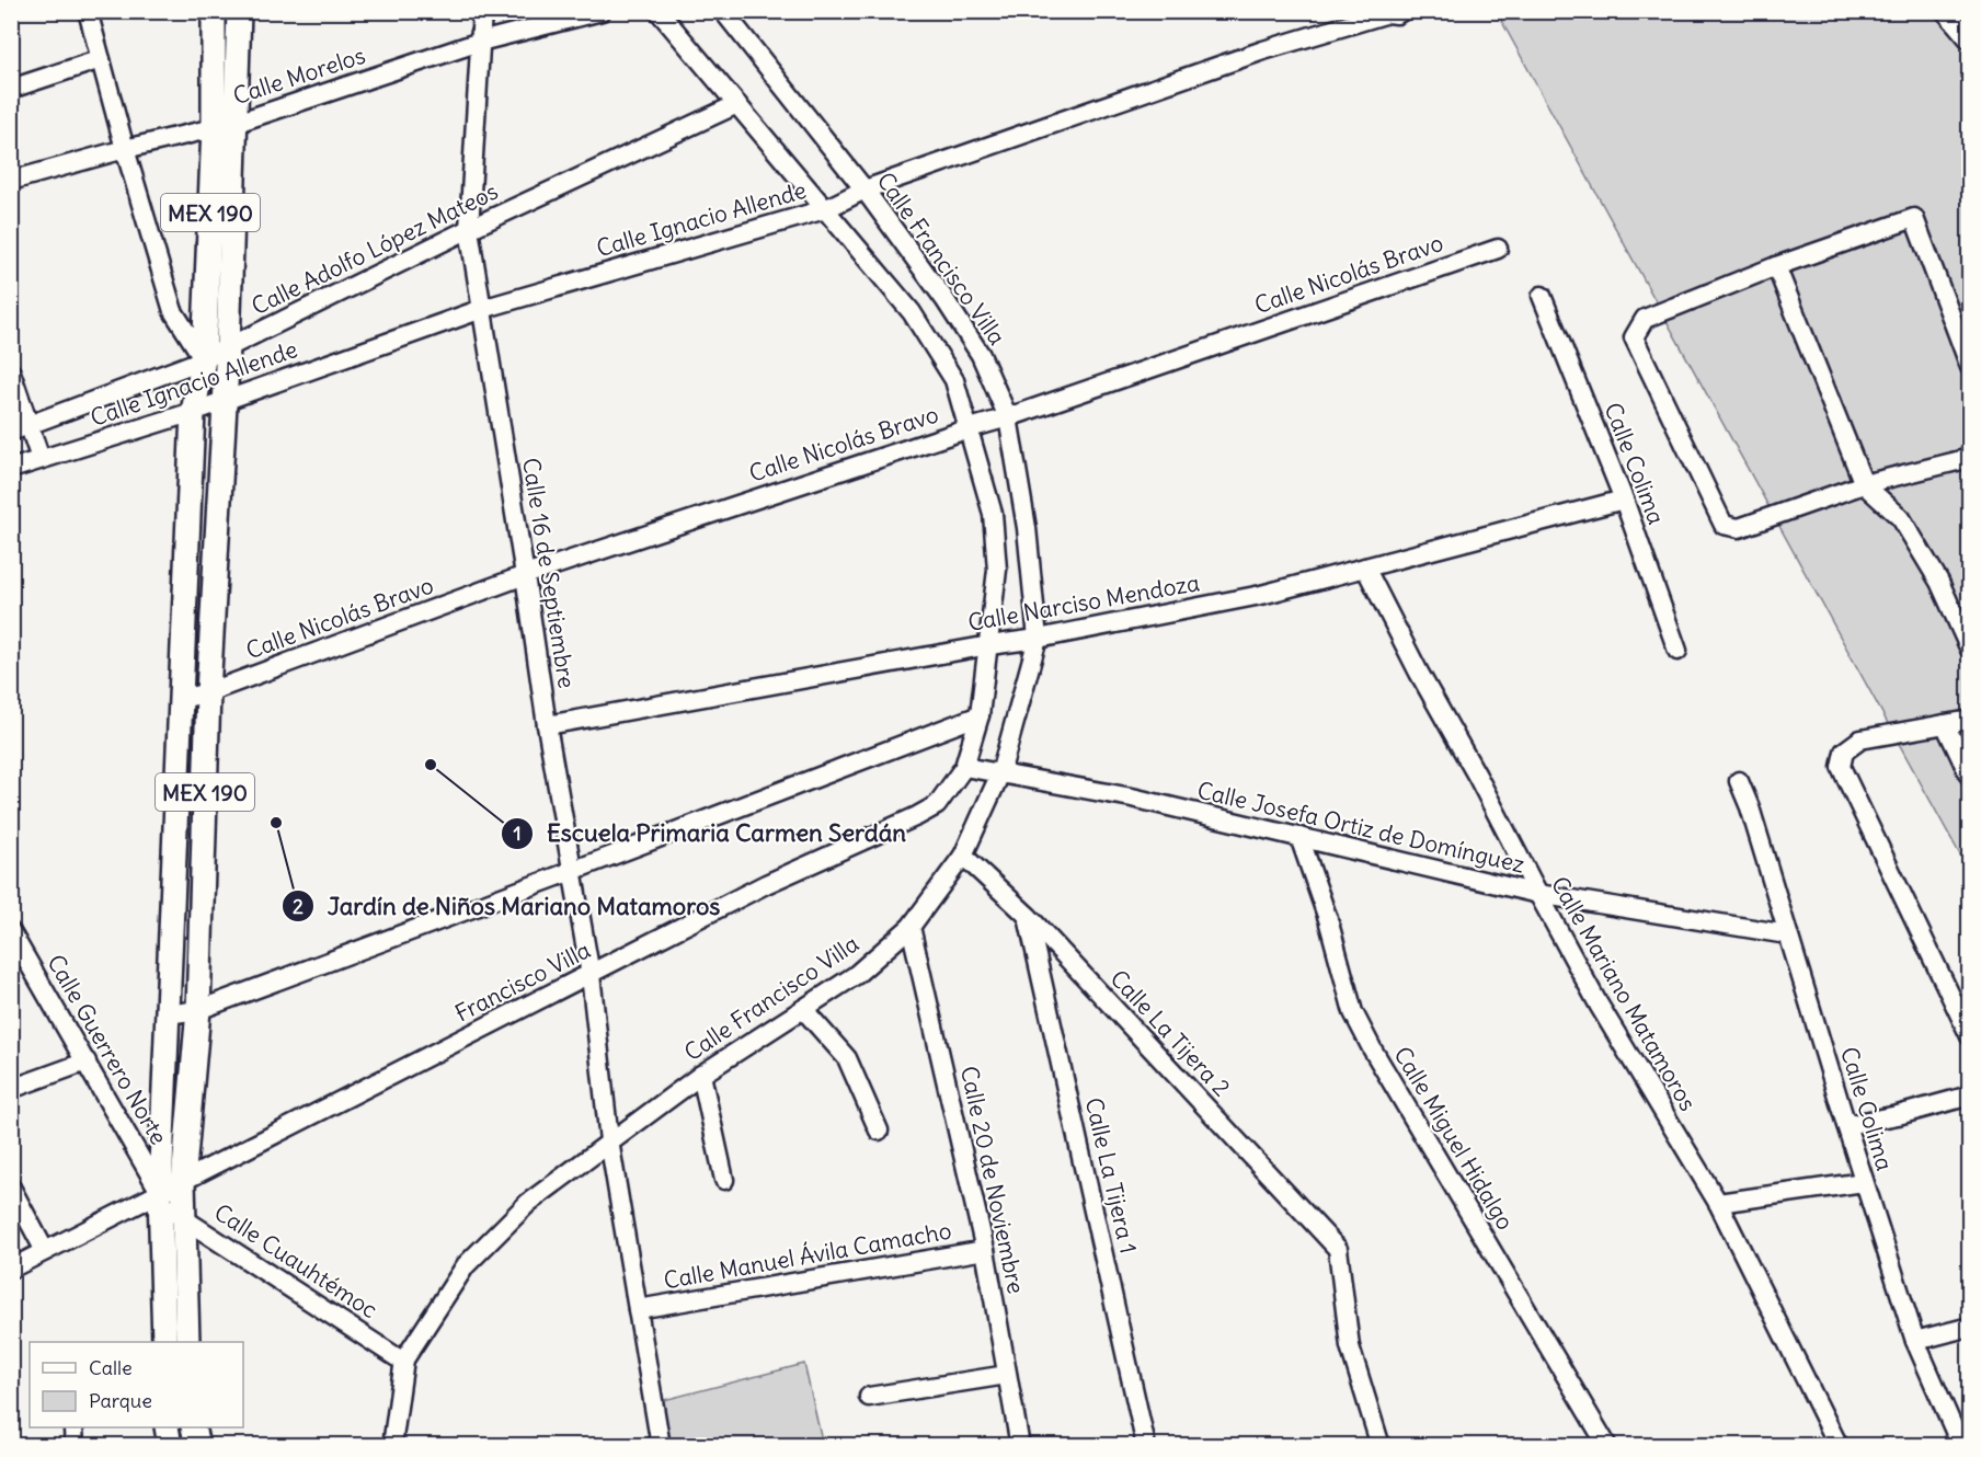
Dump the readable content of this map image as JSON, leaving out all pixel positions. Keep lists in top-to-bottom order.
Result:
{
  "streets": {
    "main road": ["MEX 190"],
    "street": [
      "Calle Morelos",
      "Calle Ignacio Allende",
      "Calle Adolfo López Mateos",
      "Calle Francisco Villa",
      "Calle Nicolás Bravo",
      "Calle Colima",
      "Calle 16 de Septiembre",
      "Calle Narciso Mendoza",
      "Calle Josefa Ortiz de Domínguez",
      "Francisco Villa",
      "Calle Mariano Matamoros",
      "Calle La Tijera 2",
      "Calle Guerrero Norte",
      "Calle Miguel Hidalgo",
      "Calle La Tijera 1",
      "Calle 20 de Noviembre",
      "Calle Manuel Ávila Camacho",
      "Calle Cuauhtémoc"
    ]
  },
  "crossings": [
    ["Calle Morelos", "MEX 190"],
    ["Calle Morelos", "Calle 16 de Septiembre"],
    ["MEX 190", "Calle Ignacio Allende"],
    ["MEX 190", "Calle Adolfo López Mateos"],
    ["MEX 190", "Calle Nicolás Bravo"],
    ["MEX 190", "Francisco Villa"],
    ["MEX 190", "Calle Guerrero Norte"],
    ["MEX 190", "Calle Cuauhtémoc"],
    ["Calle Ignacio Allende", "Calle Francisco Villa"],
    ["Calle Ignacio Allende", "Calle 16 de Septiembre"],
    ["Calle Adolfo López Mateos", "Calle 16 de Septiembre"],
    ["Calle Francisco Villa", "Calle Nicolás Bravo"],
    ["Calle Francisco Villa", "Calle 16 de Septiembre"],
    ["Calle Francisco Villa", "Calle Narciso Mendoza"],
    ["Calle Francisco Villa", "Calle Josefa Ortiz de Domínguez"],
    ["Calle Francisco Villa", "Calle La Tijera 2"],
    ["Calle Francisco Villa", "Calle 20 de Noviembre"],
    ["Calle Francisco Villa", "Calle Cuauhtémoc"],
    ["Calle Nicolás Bravo", "Calle 16 de Septiembre"],
    ["Calle Colima", "Calle Narciso Mendoza"],
    ["Calle Colima", "Calle Josefa Ortiz de Domínguez"],
    ["Calle 16 de Septiembre", "Calle Narciso Mendoza"],
    ["Calle 16 de Septiembre", "Francisco Villa"],
    ["Calle 16 de Septiembre", "Calle Manuel Ávila Camacho"],
    ["Calle Narciso Mendoza", "Calle Mariano Matamoros"],
    ["Calle Josefa Ortiz de Domínguez", "Francisco Villa"],
    ["Calle Josefa Ortiz de Domínguez", "Calle Mariano Matamoros"],
    ["Calle Josefa Ortiz de Domínguez", "Calle Miguel Hidalgo"],
    ["Francisco Villa", "Calle Guerrero Norte"],
    ["Francisco Villa", "Calle Cuauhtémoc"],
    ["Calle La Tijera 2", "Calle La Tijera 1"],
    ["Calle Guerrero Norte", "Calle Cuauhtémoc"],
    ["Calle 20 de Noviembre", "Calle Manuel Ávila Camacho"]
  ],
  "places": ["Escuela Primaria Carmen Serdán", "Jardín de Niños Mariano Matamoros"],
  "legend": ["Calle", "Parque"]
}
